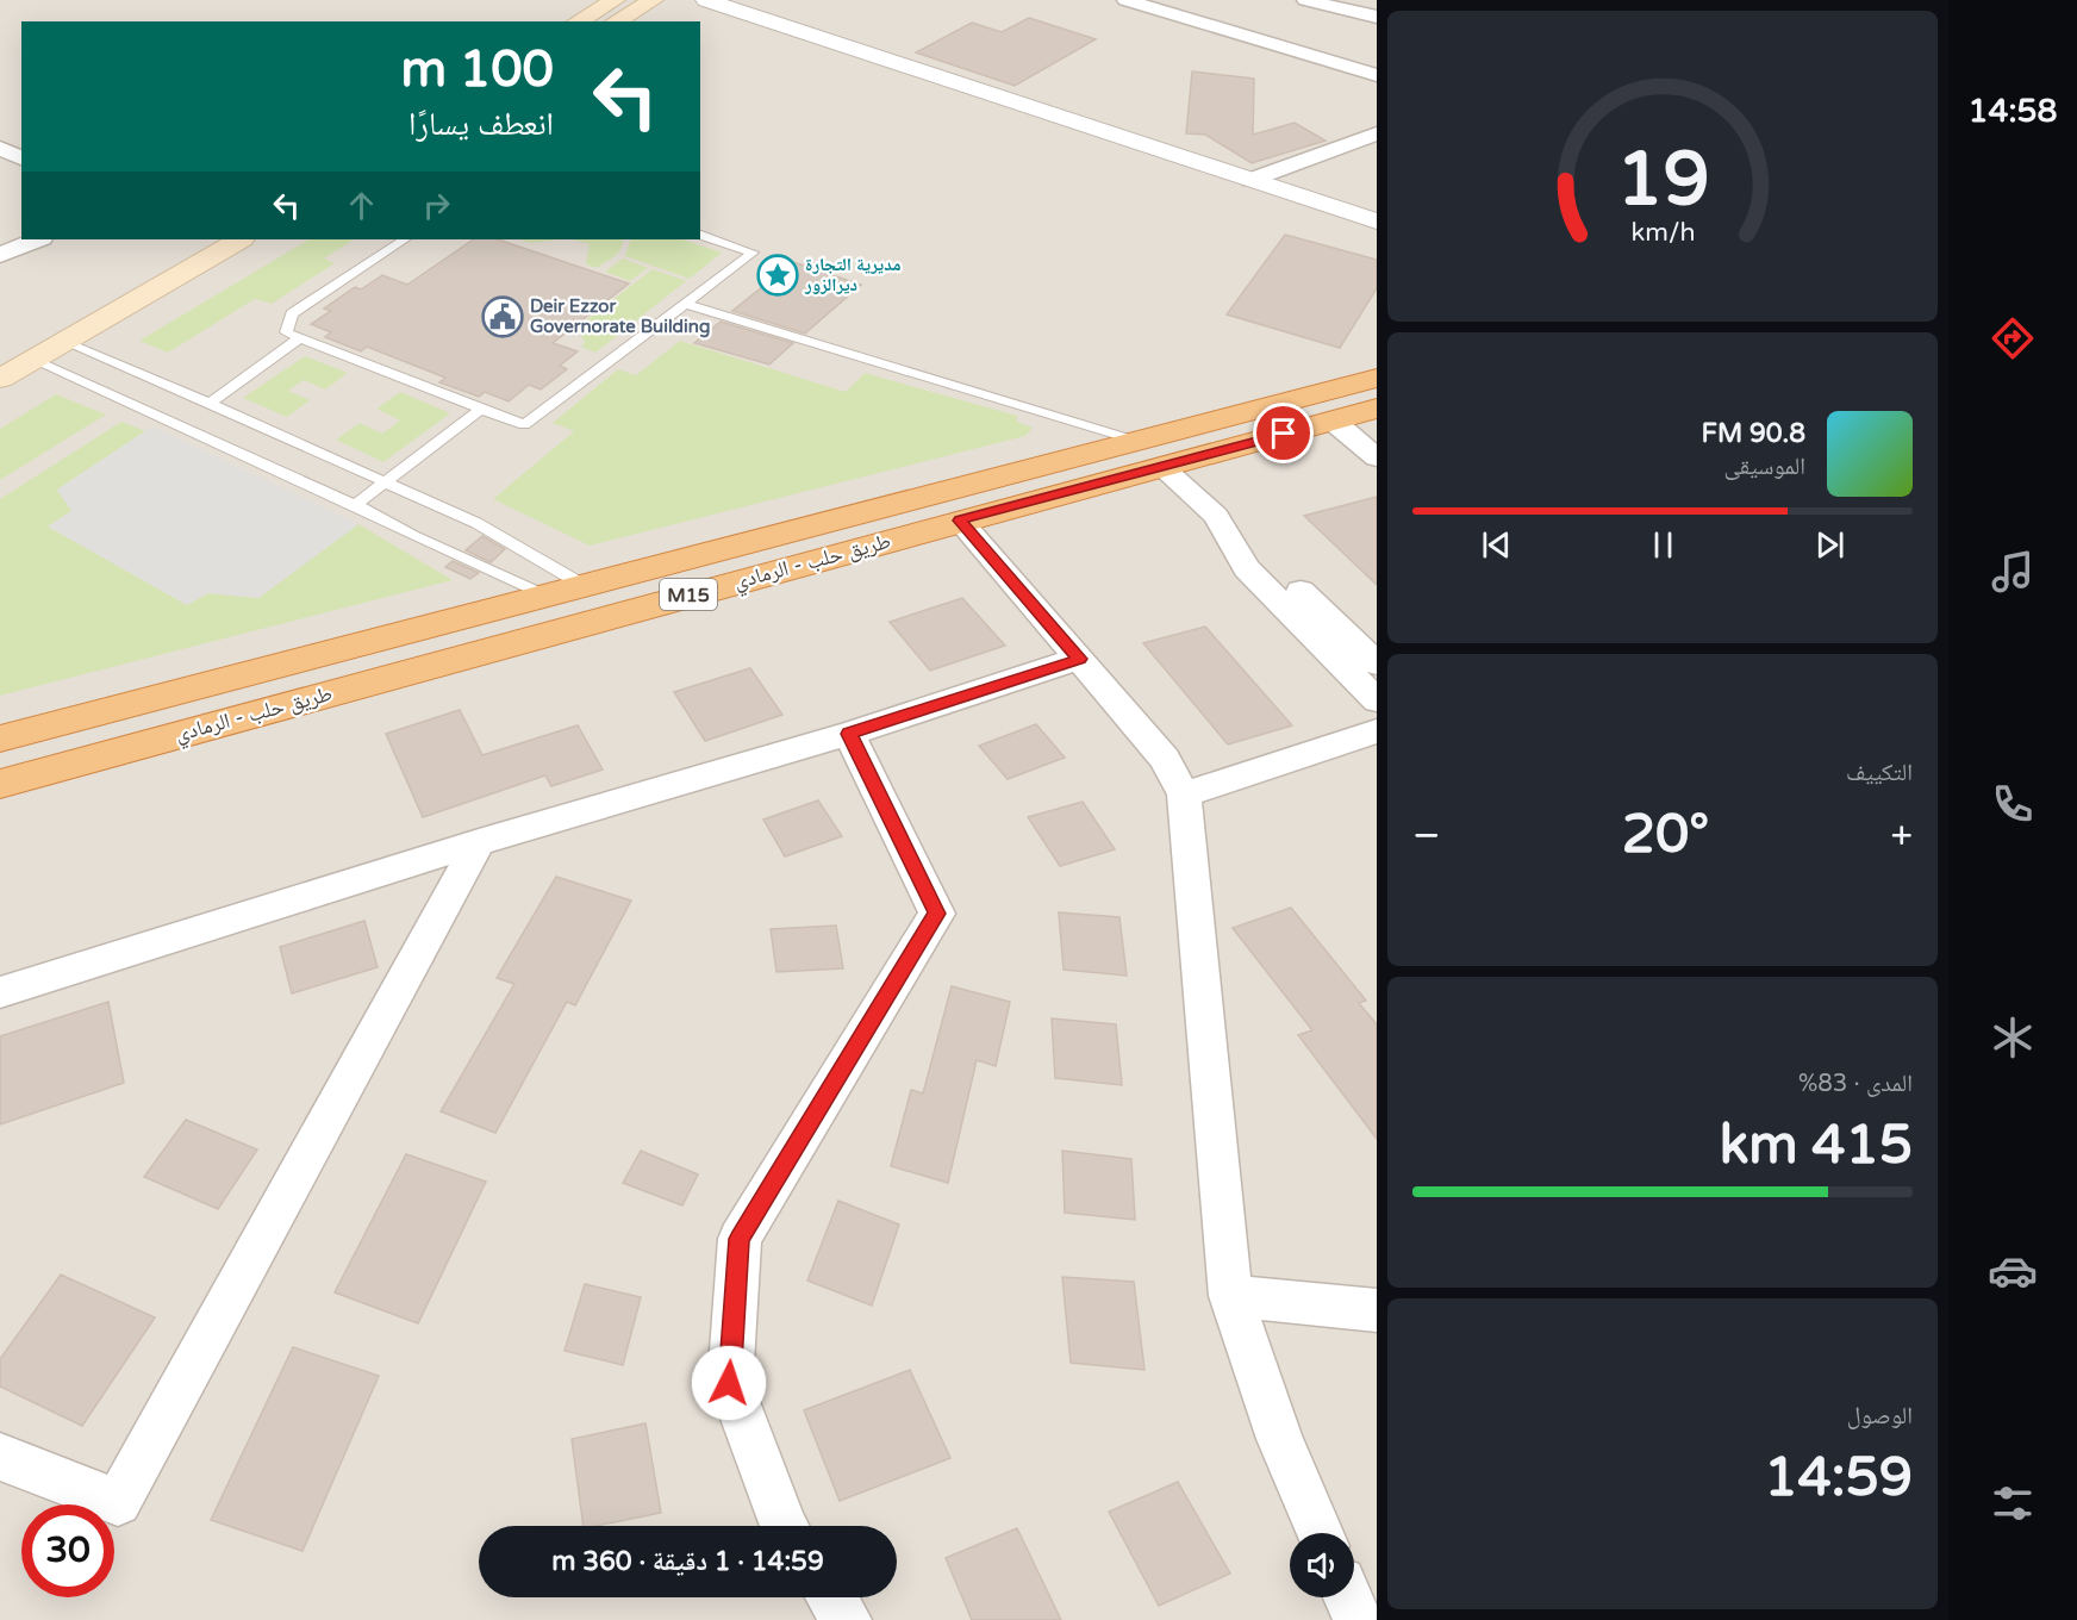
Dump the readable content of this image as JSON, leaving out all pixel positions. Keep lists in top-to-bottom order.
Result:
{
  "streets": {
    "highway": ["طريق حلب - الرمادي", "M15"]
  },
  "places": {
    "place": ["مديرية التجارة ديرالزور"],
    "public building": ["Deir Ezzor Governorate Building"]
  },
  "page": {
    "tabs": "14:58",
    "turn": ["100 m", "انعطف يسارًا"],
    "song": ["90.8 FM", "الموسيقى"],
    "tile": [
      "التكييف",
      ["المدى · 83%", "415 km"],
      ["الوصول", "14:59"]
    ],
    "heat": ["−", "20°", "+"],
    "limit": "30",
    "trip": "14:59 · 1 دقيقة · 360 m",
    "gauge": ["19", "km/h"]
  }
}
